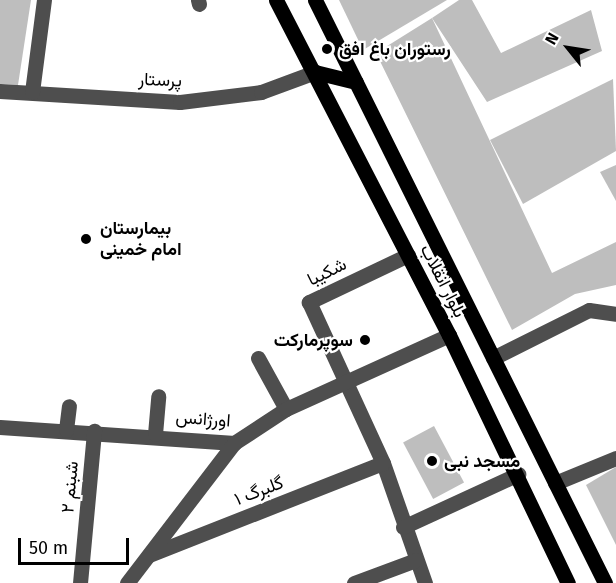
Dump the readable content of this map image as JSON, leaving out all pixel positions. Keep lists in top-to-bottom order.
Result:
{
  "streets": {
    "main road": ["بلوار انقلاب"],
    "street": [
      "پرستار",
      "شکیبا",
      "اورژانس",
      "شبنم ۲",
      "گلبرگ ۱"
    ]
  },
  "crossings": [
    ["پرستار", "بلوار انقلاب"],
    ["شکیبا", "بلوار انقلاب"],
    ["شکیبا", "اورژانس"],
    ["بلوار انقلاب", "اورژانس"],
    ["اورژانس", "شبنم ۲"]
  ],
  "places": [
    "رستوران باغ افق",
    "بیمارستان امام خمینی",
    "سوپرمارکت",
    "مسجد نبی"
  ],
  "scale_bar": "50 m",
  "north": "top left"
}
